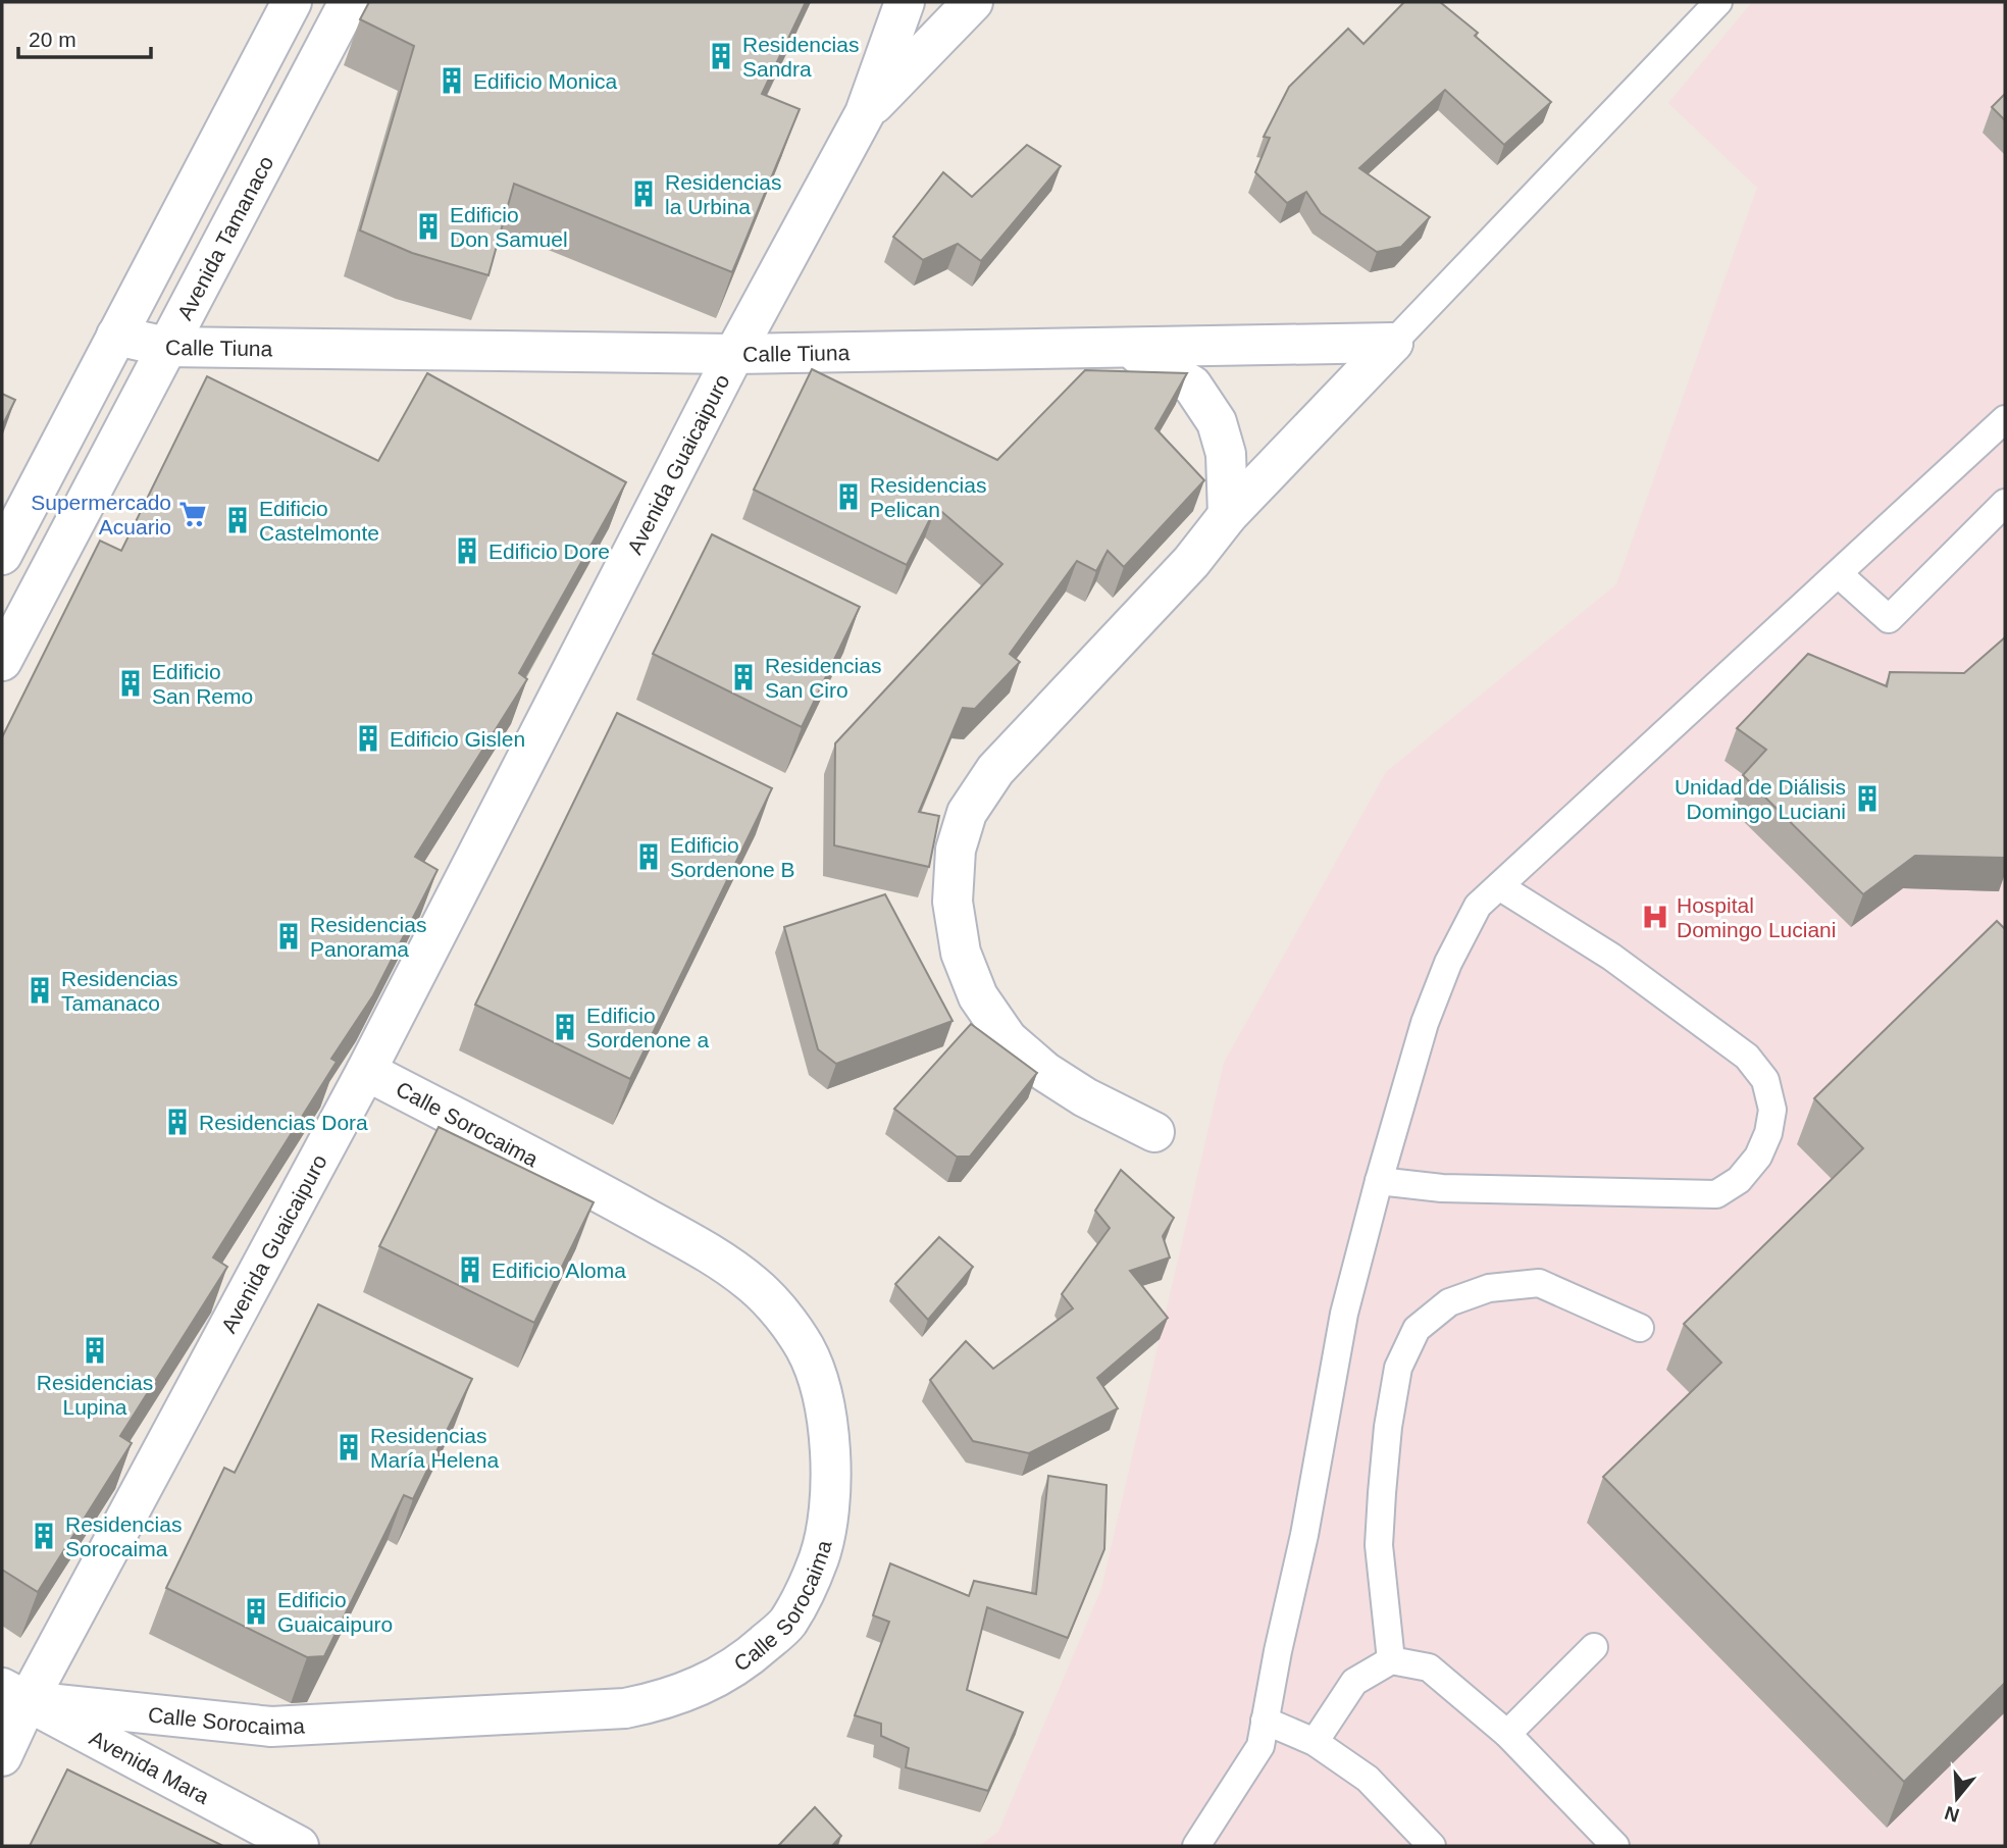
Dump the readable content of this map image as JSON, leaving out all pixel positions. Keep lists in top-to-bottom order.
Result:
{
  "streets": {
    "street": [
      "Avenida Tamanaco",
      "Calle Tiuna",
      "Avenida Guaicaipuro",
      "Calle Sorocaima",
      "Avenida Mara"
    ]
  },
  "crossings": [
    ["Avenida Tamanaco", "Calle Tiuna"],
    ["Calle Tiuna", "Avenida Guaicaipuro"],
    ["Avenida Guaicaipuro", "Calle Sorocaima"],
    ["Avenida Guaicaipuro", "Avenida Mara"],
    ["Calle Sorocaima", "Avenida Mara"]
  ],
  "places": {
    "building": [
      "Residencias Sandra",
      "Edificio Monica",
      "Residencias la Urbina",
      "Edificio Don Samuel",
      "Residencias Pelican",
      "Edificio Castelmonte",
      "Edificio Dore",
      "Residencias San Ciro",
      "Edificio San Remo",
      "Edificio Gislen",
      "Unidad de Diálisis Domingo Luciani",
      "Edificio Sordenone B",
      "Residencias Panorama",
      "Residencias Tamanaco",
      "Edificio Sordenone a",
      "Residencias Dora",
      "Edificio Aloma",
      "Residencias Lupina",
      "Residencias María Helena",
      "Residencias Sorocaima",
      "Edificio Guaicaipuro"
    ],
    "supermarket": ["Supermercado Acuario"],
    "hospital": ["Hospital Domingo Luciani"]
  },
  "scale_bar": "20 m",
  "north": "bottom"
}
